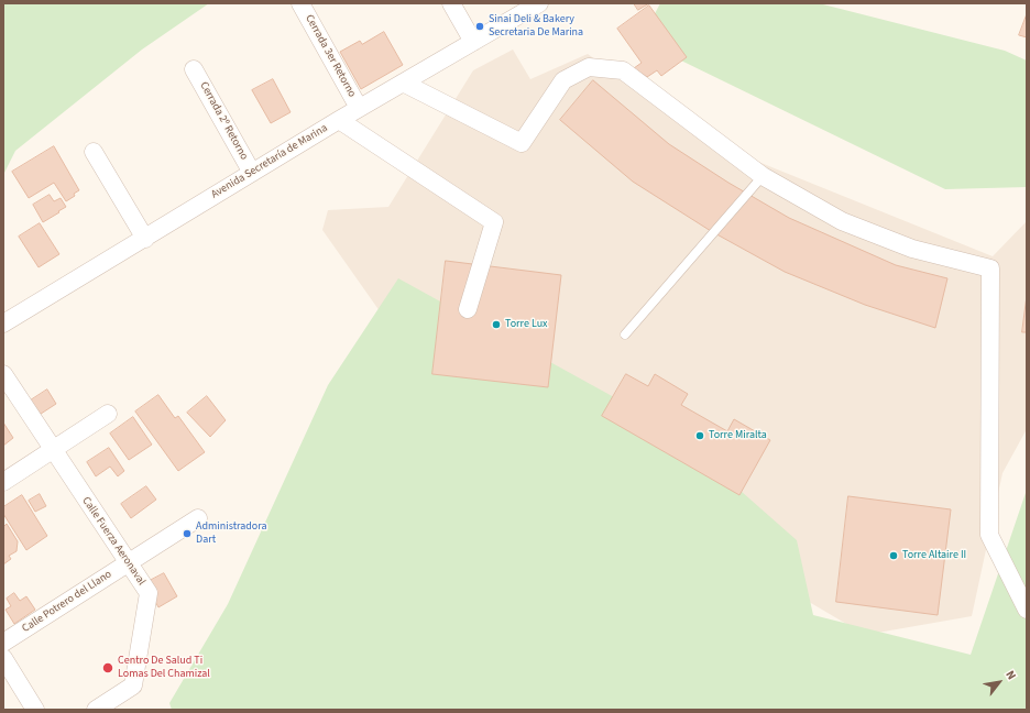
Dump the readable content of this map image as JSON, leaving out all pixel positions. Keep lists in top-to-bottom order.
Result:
{
  "streets": {
    "street": [
      "Cerrada 3er Retorno",
      "Cerrada 2º Retorno",
      "Avenida Secretaría de Marina",
      "Calle Fuerza Aeronaval",
      "Calle Potrero del Llano"
    ]
  },
  "crossings": [
    ["Cerrada 3er Retorno", "Avenida Secretaría de Marina"],
    ["Cerrada 2º Retorno", "Avenida Secretaría de Marina"],
    ["Calle Fuerza Aeronaval", "Calle Potrero del Llano"]
  ],
  "places": [
    "Sinai Deli & Bakery Secretaria De Marina",
    "Torre Lux",
    "Torre Miralta",
    "Administradora Dart",
    "Torre Altaire II",
    "Centro De Salud Ti Lomas Del Chamizal"
  ],
  "north": "top right"
}
